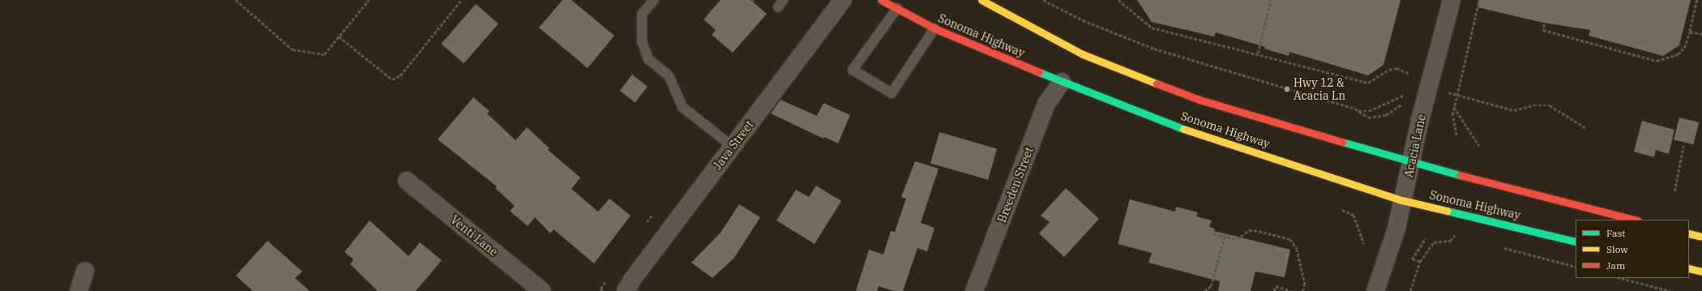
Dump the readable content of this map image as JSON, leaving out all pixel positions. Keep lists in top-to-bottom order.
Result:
{
  "streets": {
    "main road": ["Sonoma Highway"],
    "street": [
      "Java Street",
      "Acacia Lane",
      "Breeden Street",
      "Venti Lane"
    ]
  },
  "crossings": [
    ["Sonoma Highway", "Acacia Lane"],
    ["Sonoma Highway", "Breeden Street"]
  ],
  "places": ["Hwy 12 & Acacia Ln"],
  "legend": ["Fast", "Slow", "Jam"]
}
